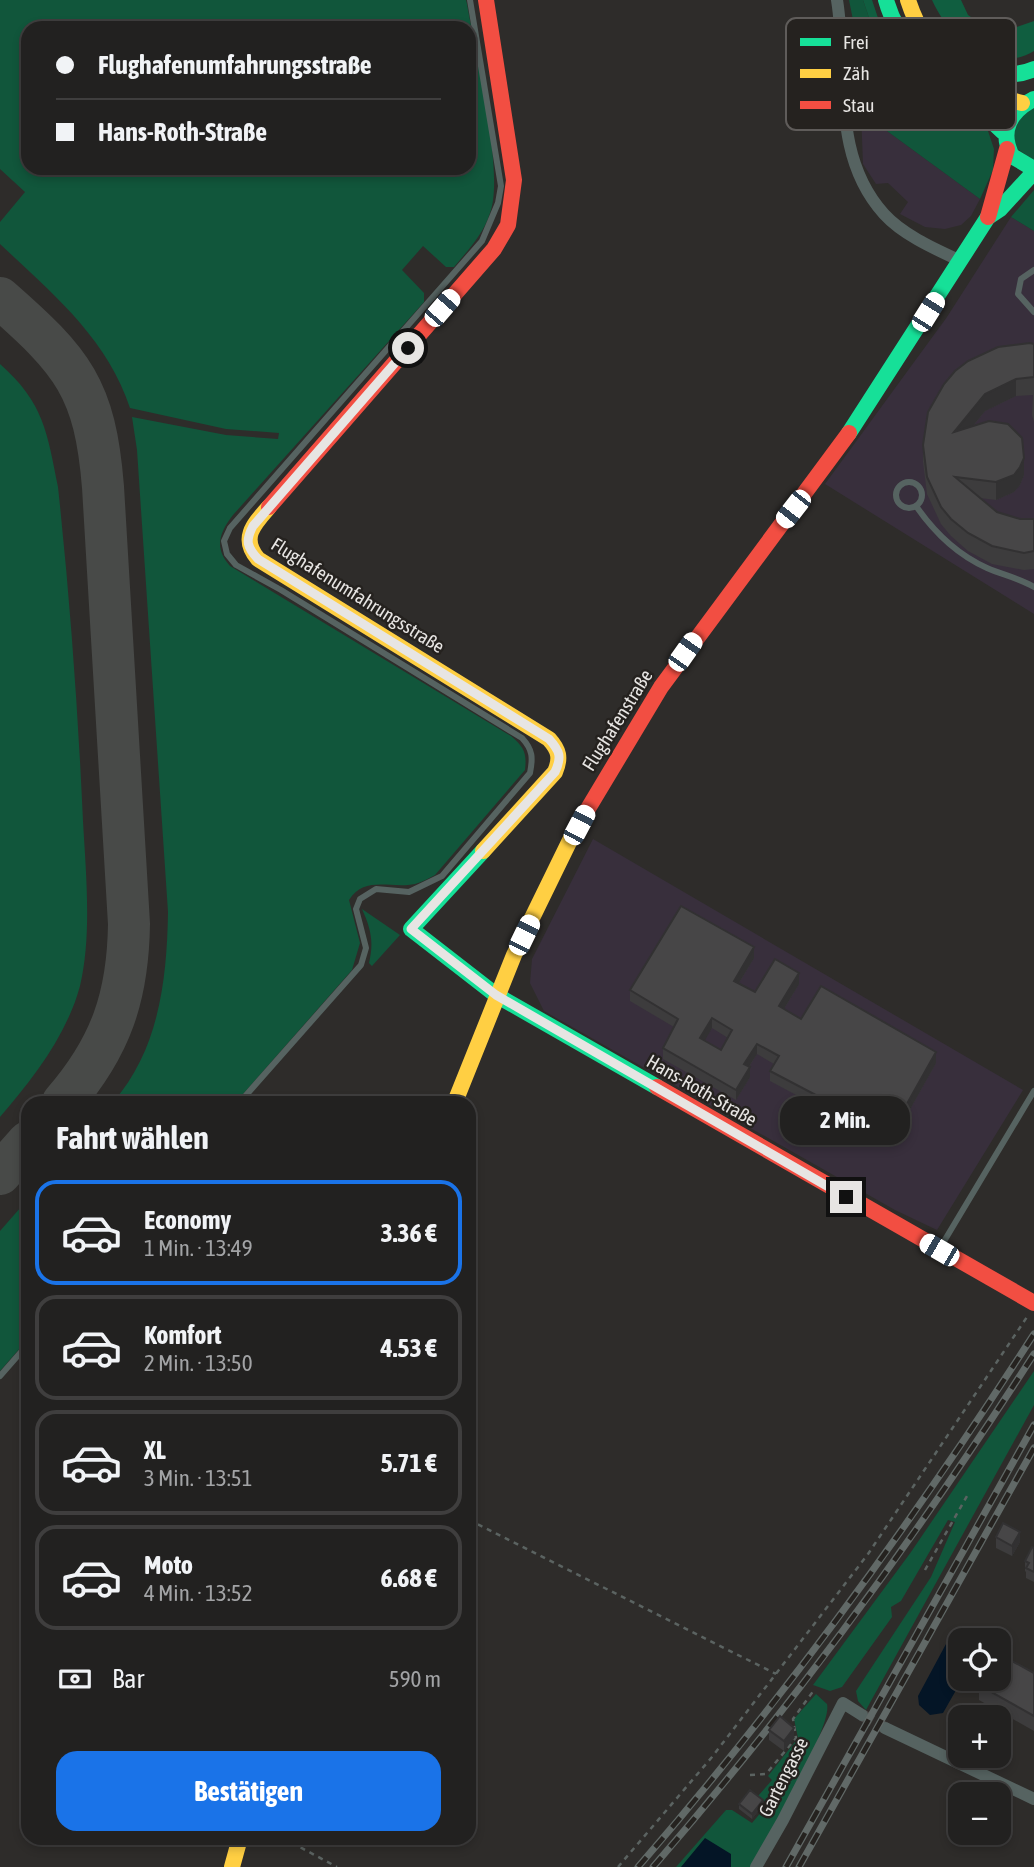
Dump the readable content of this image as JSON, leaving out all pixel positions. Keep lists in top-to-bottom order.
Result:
{
  "streets": {
    "main road": ["Flughafenumfahrungsstraße", "Flughafenstraße", "Hans-Roth-Straße"],
    "street": ["Gartengasse"]
  },
  "crossings": [
    ["Flughafenumfahrungsstraße", "Flughafenstraße"],
    ["Flughafenumfahrungsstraße", "Hans-Roth-Straße"],
    ["Flughafenstraße", "Hans-Roth-Straße"]
  ],
  "legend": ["Frei", "Zäh", "Stau"],
  "page": {
    "banner": ["Flughafenumfahrungsstraße", "Hans-Roth-Straße"],
    "bubble": "2 Min.",
    "heading": "Fahrt wählen",
    "list": [
      {
        "name": "Economy",
        "note": "1 Min. · 13:49",
        "value": "3.36 €"
      },
      {
        "name": "Komfort",
        "note": "2 Min. · 13:50",
        "value": "4.53 €"
      },
      {
        "name": "XL",
        "note": "3 Min. · 13:51",
        "value": "5.71 €"
      },
      {
        "name": "Moto",
        "note": "4 Min. · 13:52",
        "value": "6.68 €"
      }
    ],
    "map_buttons": ["+", "−"],
    "pay": ["Bar", "590 m"],
    "buttons": "Bestätigen"
  }
}
